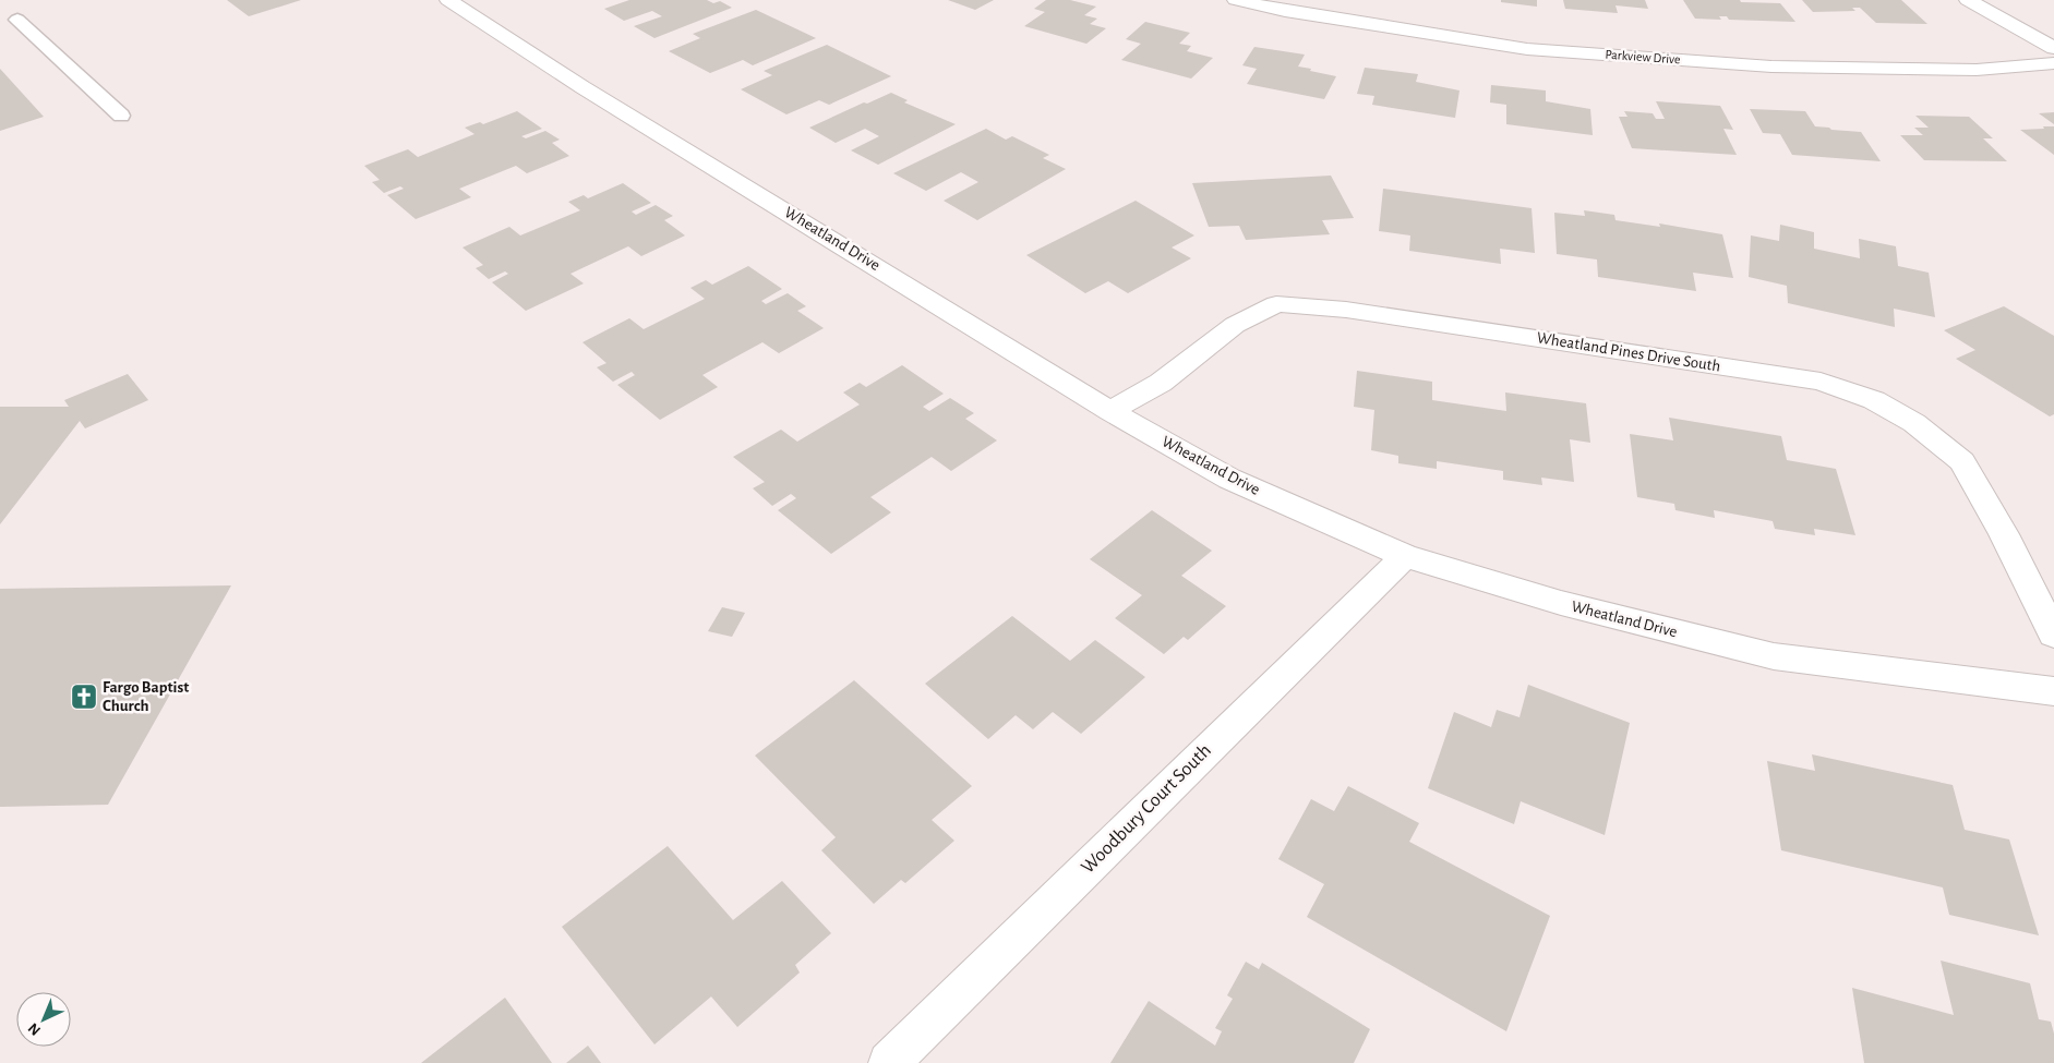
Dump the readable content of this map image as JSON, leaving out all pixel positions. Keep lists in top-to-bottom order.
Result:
{
  "streets": {
    "street": [
      "Parkview Drive",
      "Wheatland Drive",
      "Wheatland Pines Drive South",
      "Woodbury Court South"
    ]
  },
  "crossings": [
    ["Wheatland Drive", "Wheatland Pines Drive South"],
    ["Wheatland Drive", "Woodbury Court South"]
  ],
  "places": {
    "church": ["Fargo Baptist Church"]
  },
  "north": "bottom left"
}
